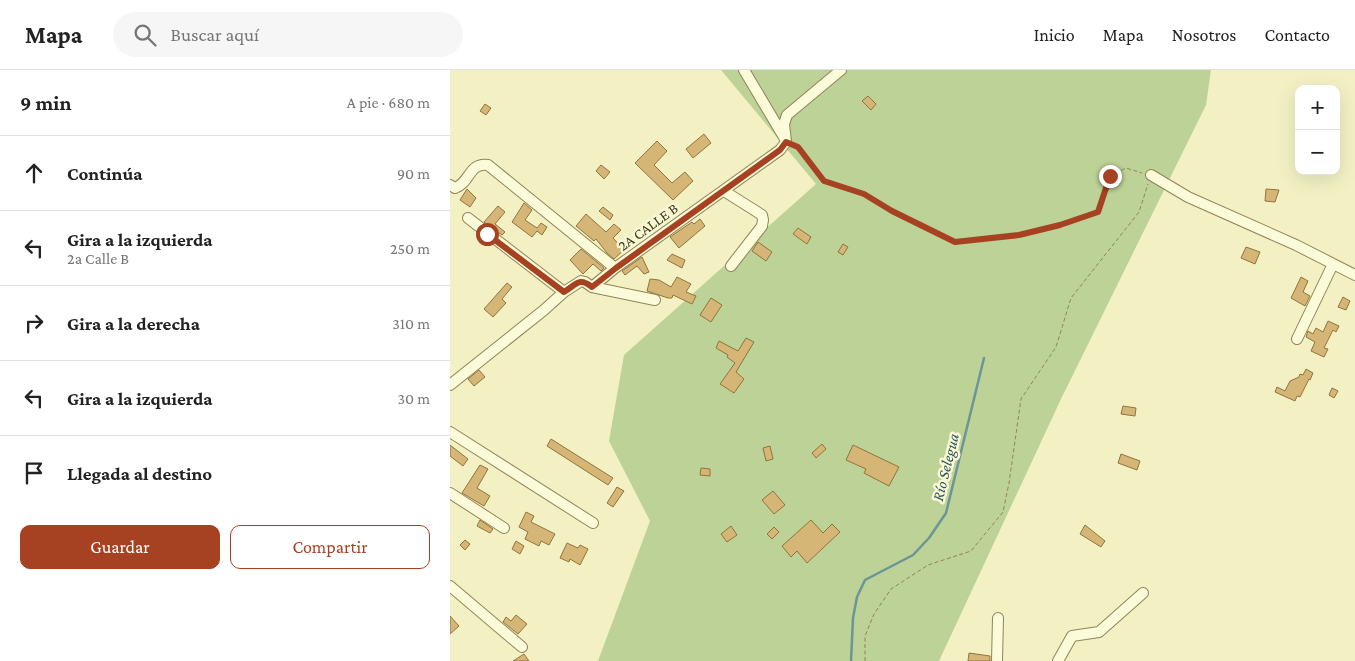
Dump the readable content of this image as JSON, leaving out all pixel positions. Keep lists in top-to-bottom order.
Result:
{
  "streets": {
    "street": ["2A CALLE B"]
  },
  "water": ["Río Selegua"],
  "page": {
    "header": "Mapa",
    "search": "Buscar aquí",
    "nav": [
      "Inicio",
      "Mapa",
      "Nosotros",
      "Contacto"
    ],
    "heading": ["9 min", "A pie · 680 m"],
    "map_buttons": ["+", "−"],
    "list": [
      ["Continúa", "90 m"],
      ["Gira a la izquierda", "2a Calle B", "250 m"],
      ["Gira a la derecha", "310 m"],
      ["Gira a la izquierda", "30 m"],
      "Llegada al destino"
    ],
    "buttons": ["Guardar", "Compartir"]
  }
}
